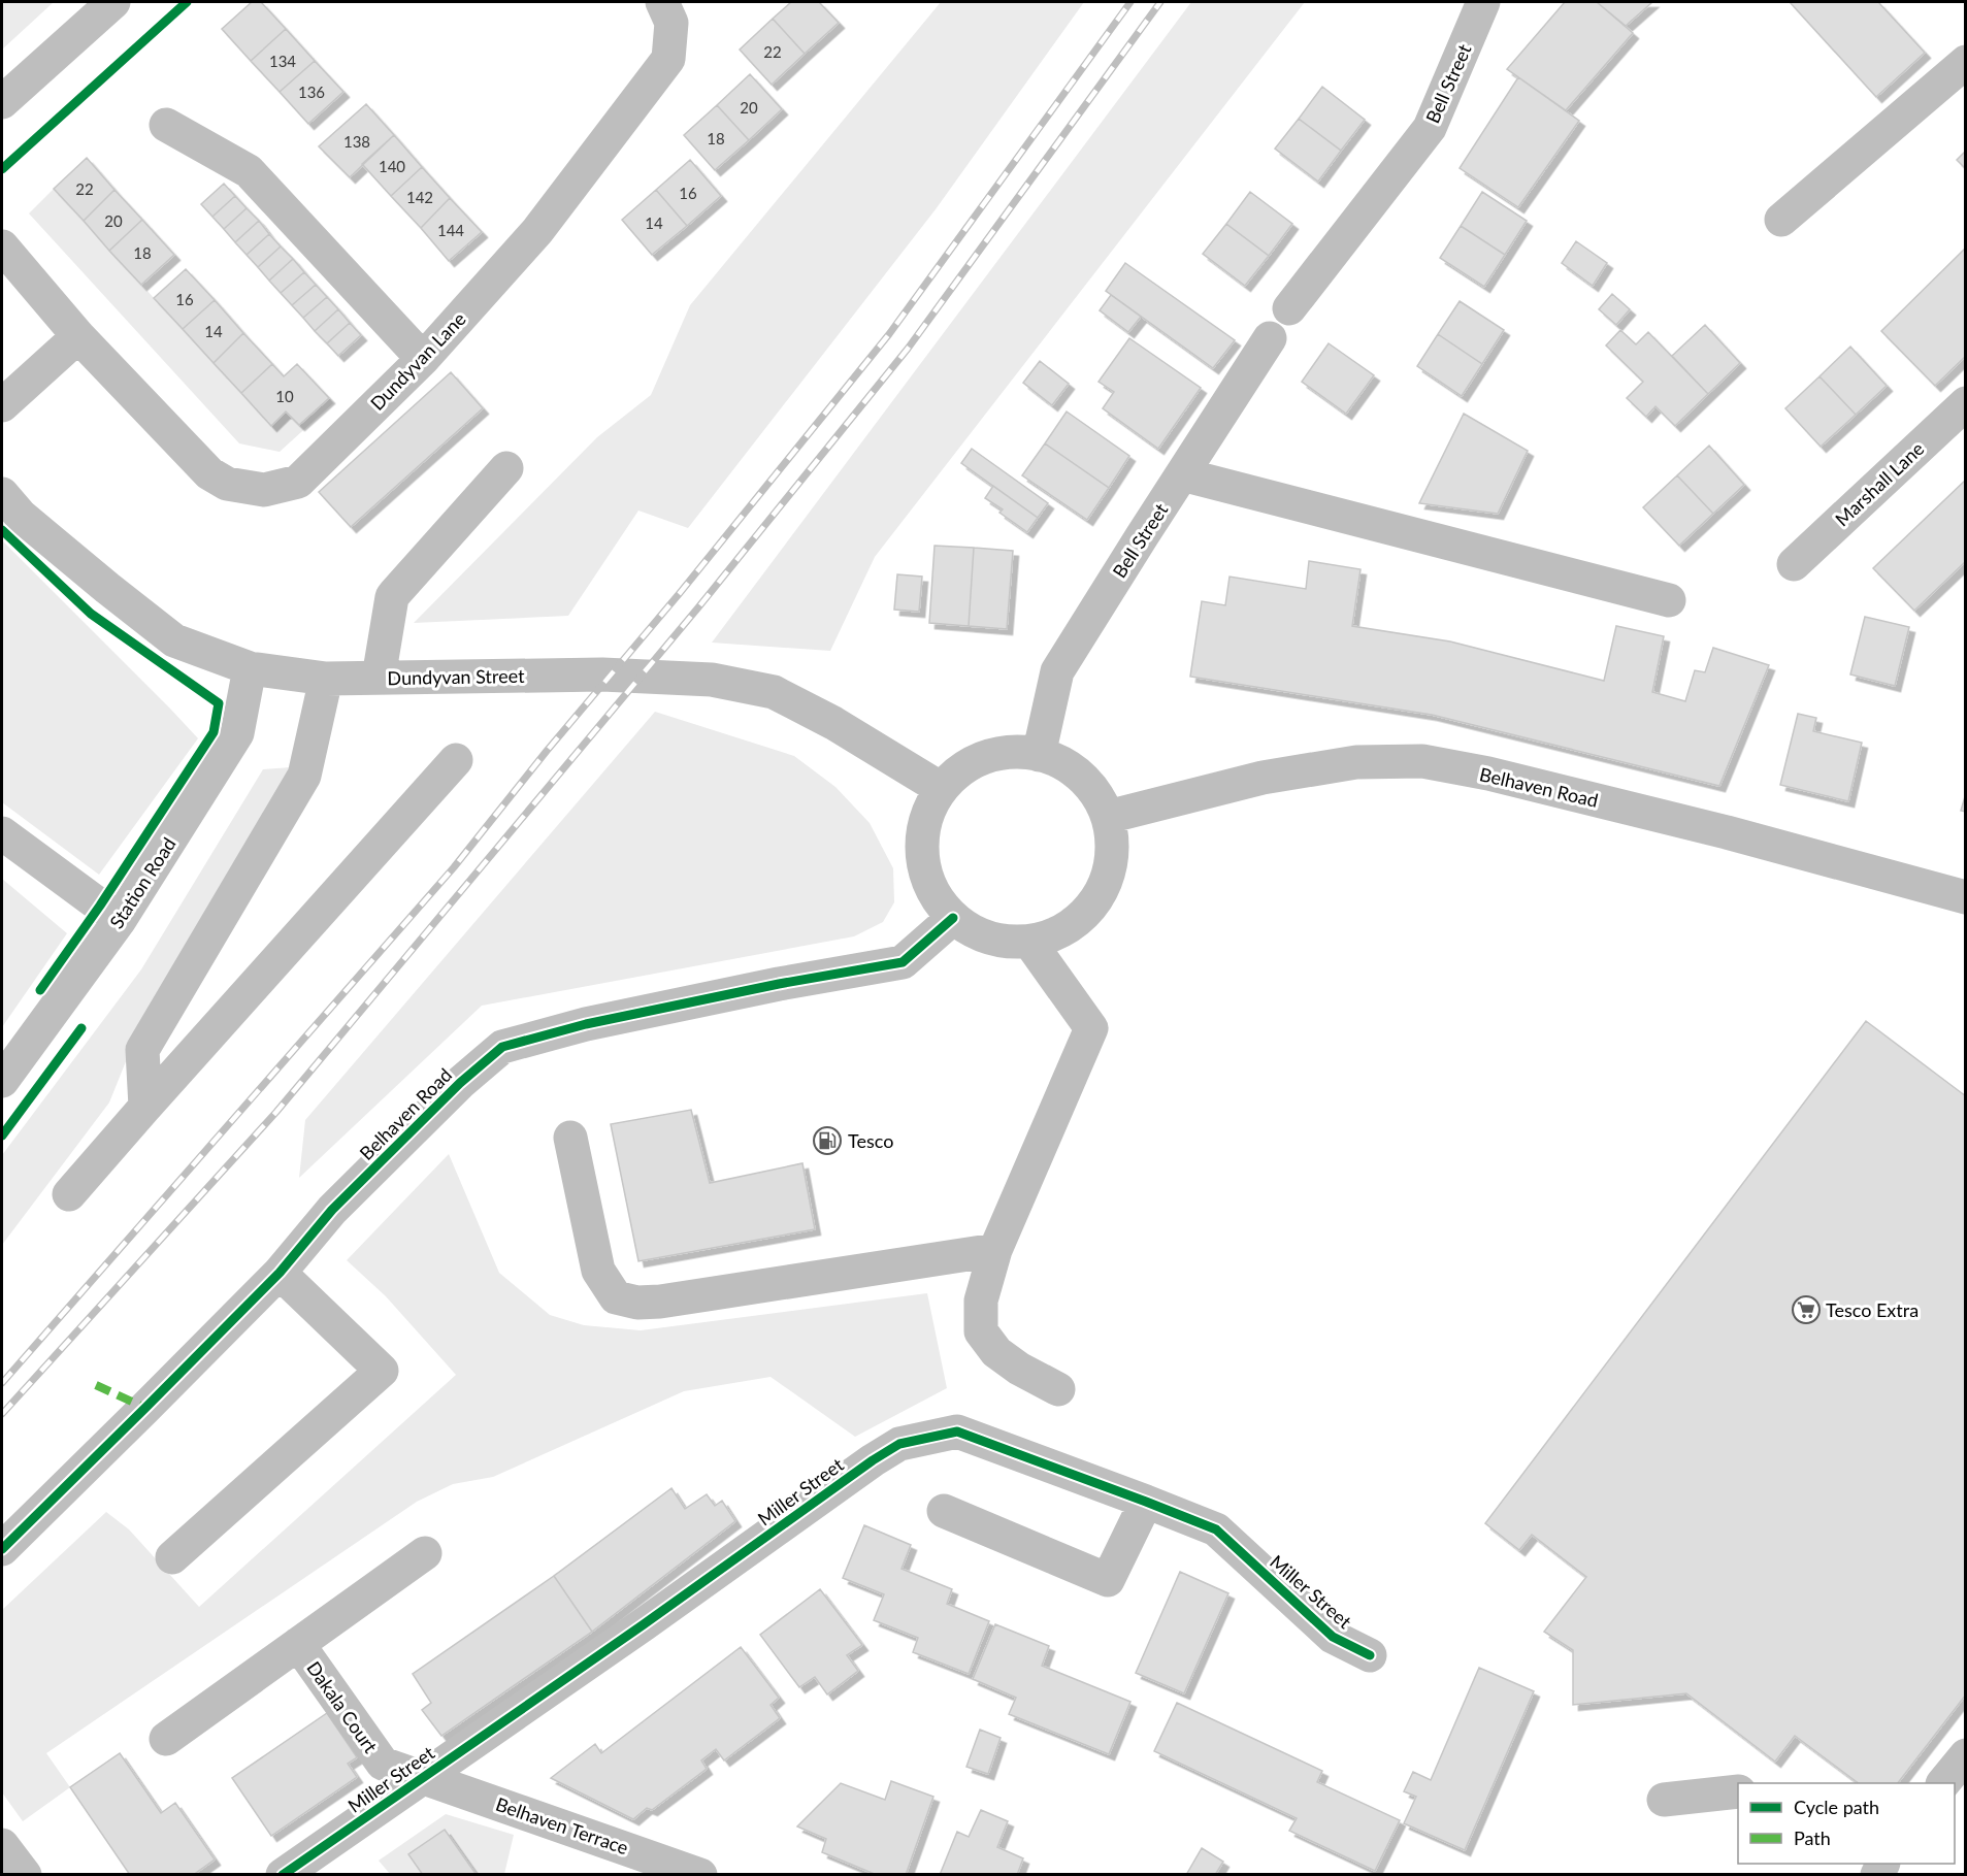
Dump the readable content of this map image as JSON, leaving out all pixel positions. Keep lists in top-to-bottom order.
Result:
{
  "streets": {
    "street": [
      "Bell Street",
      "Dundyvan Lane",
      "Marshall Lane",
      "Dundyvan Street",
      "Belhaven Road",
      "Station Road",
      "Miller Street",
      "Dakala Court",
      "Belhaven Terrace"
    ]
  },
  "crossings": [
    ["Bell Street", "Dundyvan Street"],
    ["Bell Street", "Belhaven Road"],
    ["Dundyvan Street", "Belhaven Road"],
    ["Dundyvan Street", "Station Road"],
    ["Miller Street", "Dakala Court"],
    ["Miller Street", "Belhaven Terrace"],
    ["Dakala Court", "Belhaven Terrace"]
  ],
  "places": {
    "fuel station": ["Tesco"],
    "supermarket": ["Tesco Extra"]
  },
  "house_numbers": [
    "22",
    "134",
    "136",
    "20",
    "18",
    "138",
    "140",
    "22",
    "16",
    "142",
    "20",
    "14",
    "144",
    "18",
    "16",
    "14",
    "10"
  ],
  "legend": ["Cycle path", "Path"]
}
